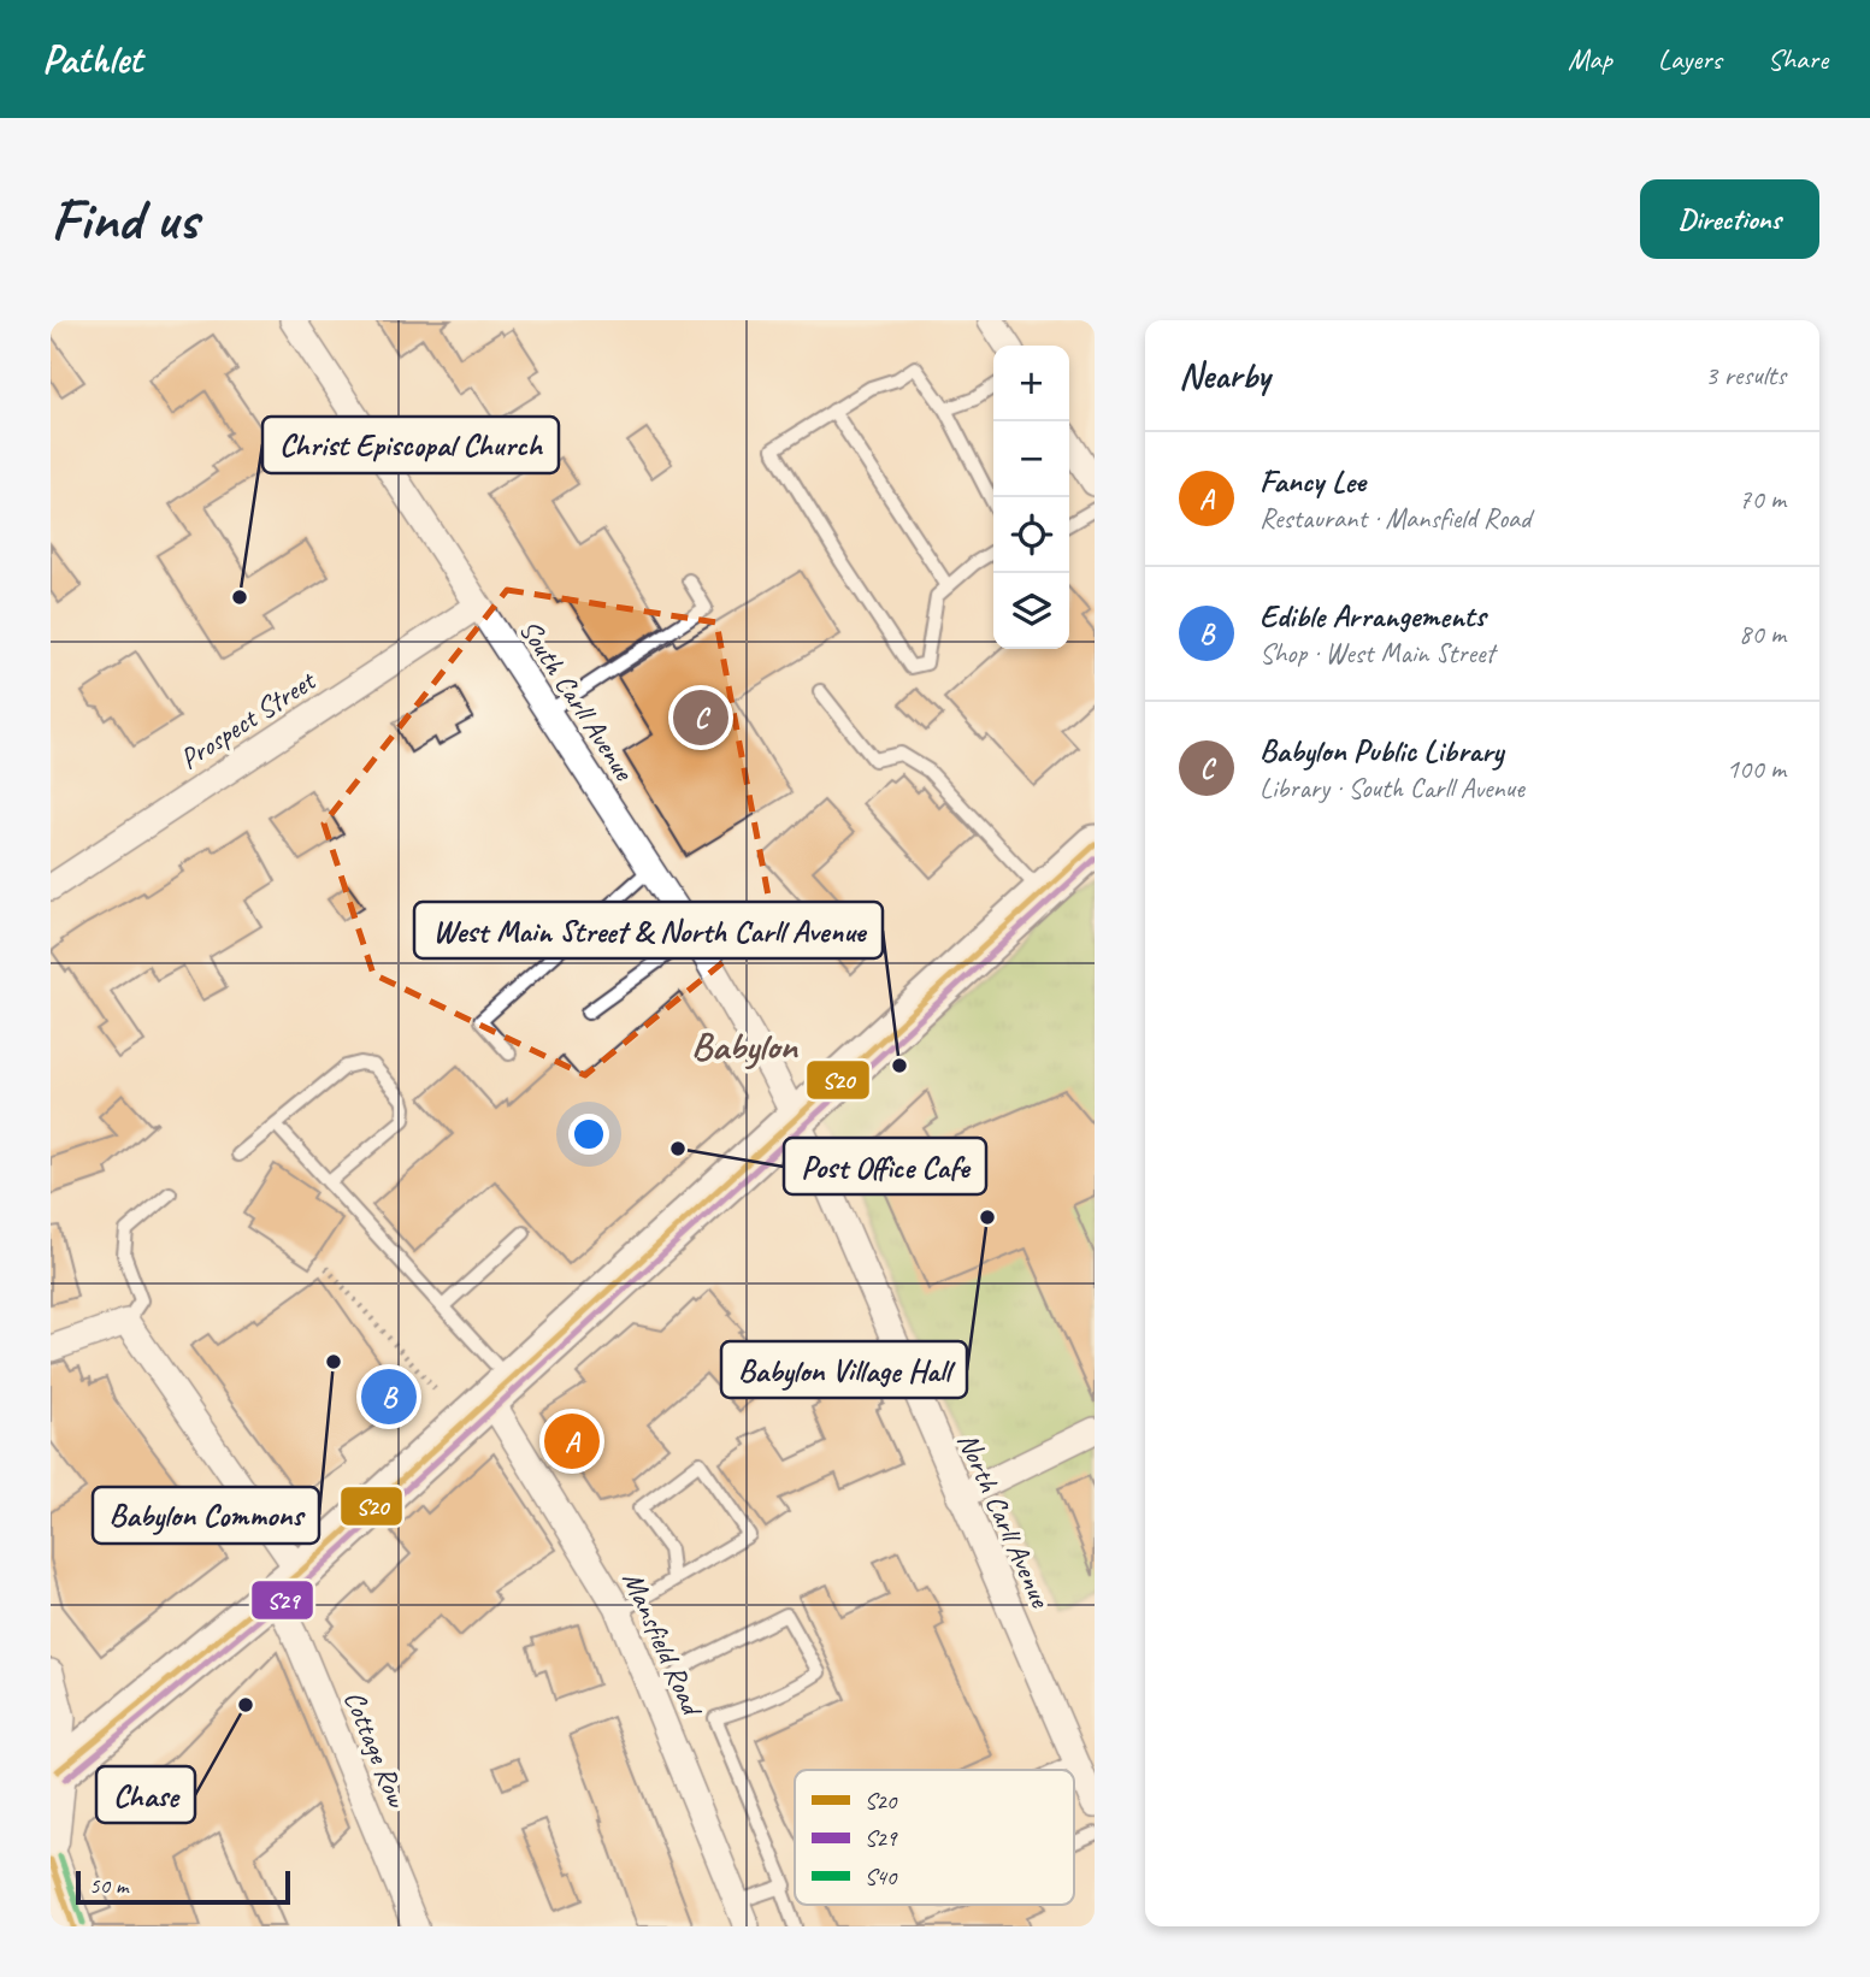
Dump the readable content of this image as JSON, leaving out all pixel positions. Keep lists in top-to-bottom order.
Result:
{
  "streets": {
    "street": [
      "South Carll Avenue",
      "Prospect Street",
      "North Carll Avenue",
      "Mansfield Road",
      "Cottage Row"
    ]
  },
  "crossings": [
    ["South Carll Avenue", "Prospect Street"],
    ["South Carll Avenue", "North Carll Avenue"]
  ],
  "districts": ["Babylon"],
  "places": [
    "Christ Episcopal Church",
    "West Main Street & North Carll Avenue",
    "Post Office Cafe",
    "Babylon Village Hall",
    "Babylon Commons",
    "Chase"
  ],
  "lines": ["transit line S20", "transit line S29", "transit line S40"],
  "legend": ["S20", "S29", "S40"],
  "scale_bar": "50 m",
  "page": {
    "header": "Pathlet",
    "nav": ["Map", "Layers", "Share"],
    "buttons": "Directions",
    "title": "Find us",
    "heading": ["Nearby", "3 results"],
    "map_buttons": ["+", "−"],
    "list": [
      {
        "mark": "A",
        "name": "Fancy Lee",
        "note": "Restaurant · Mansfield Road",
        "value": "70 m"
      },
      {
        "mark": "B",
        "name": "Edible Arrangements",
        "note": "Shop · West Main Street",
        "value": "80 m"
      },
      {
        "mark": "C",
        "name": "Babylon Public Library",
        "note": "Library · South Carll Avenue",
        "value": "100 m"
      }
    ],
    "pins": ["C", "B", "A"],
    "scale": "50 m"
  }
}
